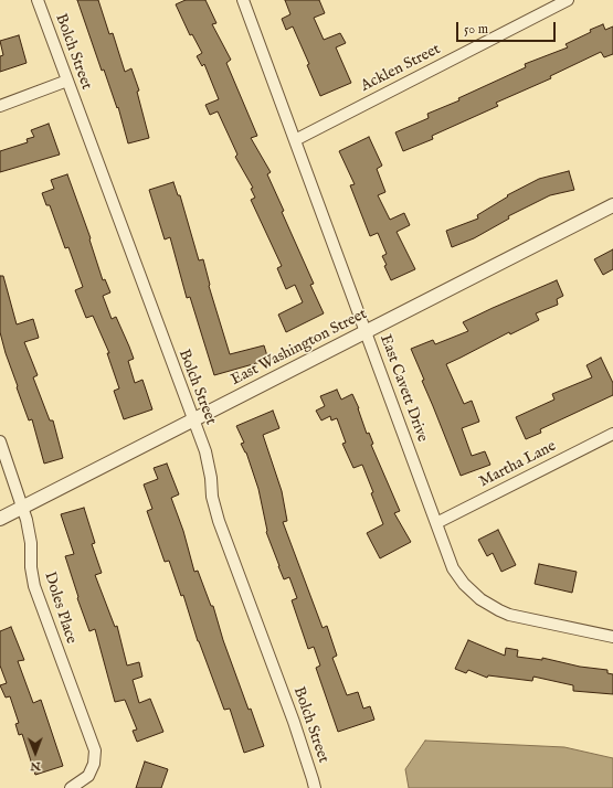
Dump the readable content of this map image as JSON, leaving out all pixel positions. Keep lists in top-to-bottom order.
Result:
{
  "streets": {
    "street": [
      "Bolch Street",
      "Acklen Street",
      "East Washington Street",
      "East Cavett Drive",
      "Martha Lane",
      "Doles Place"
    ]
  },
  "crossings": [
    ["Bolch Street", "East Washington Street"],
    ["Acklen Street", "East Cavett Drive"],
    ["East Washington Street", "East Cavett Drive"],
    ["East Washington Street", "Doles Place"],
    ["East Cavett Drive", "Martha Lane"]
  ],
  "scale_bar": "50 m",
  "north": "bottom"
}
